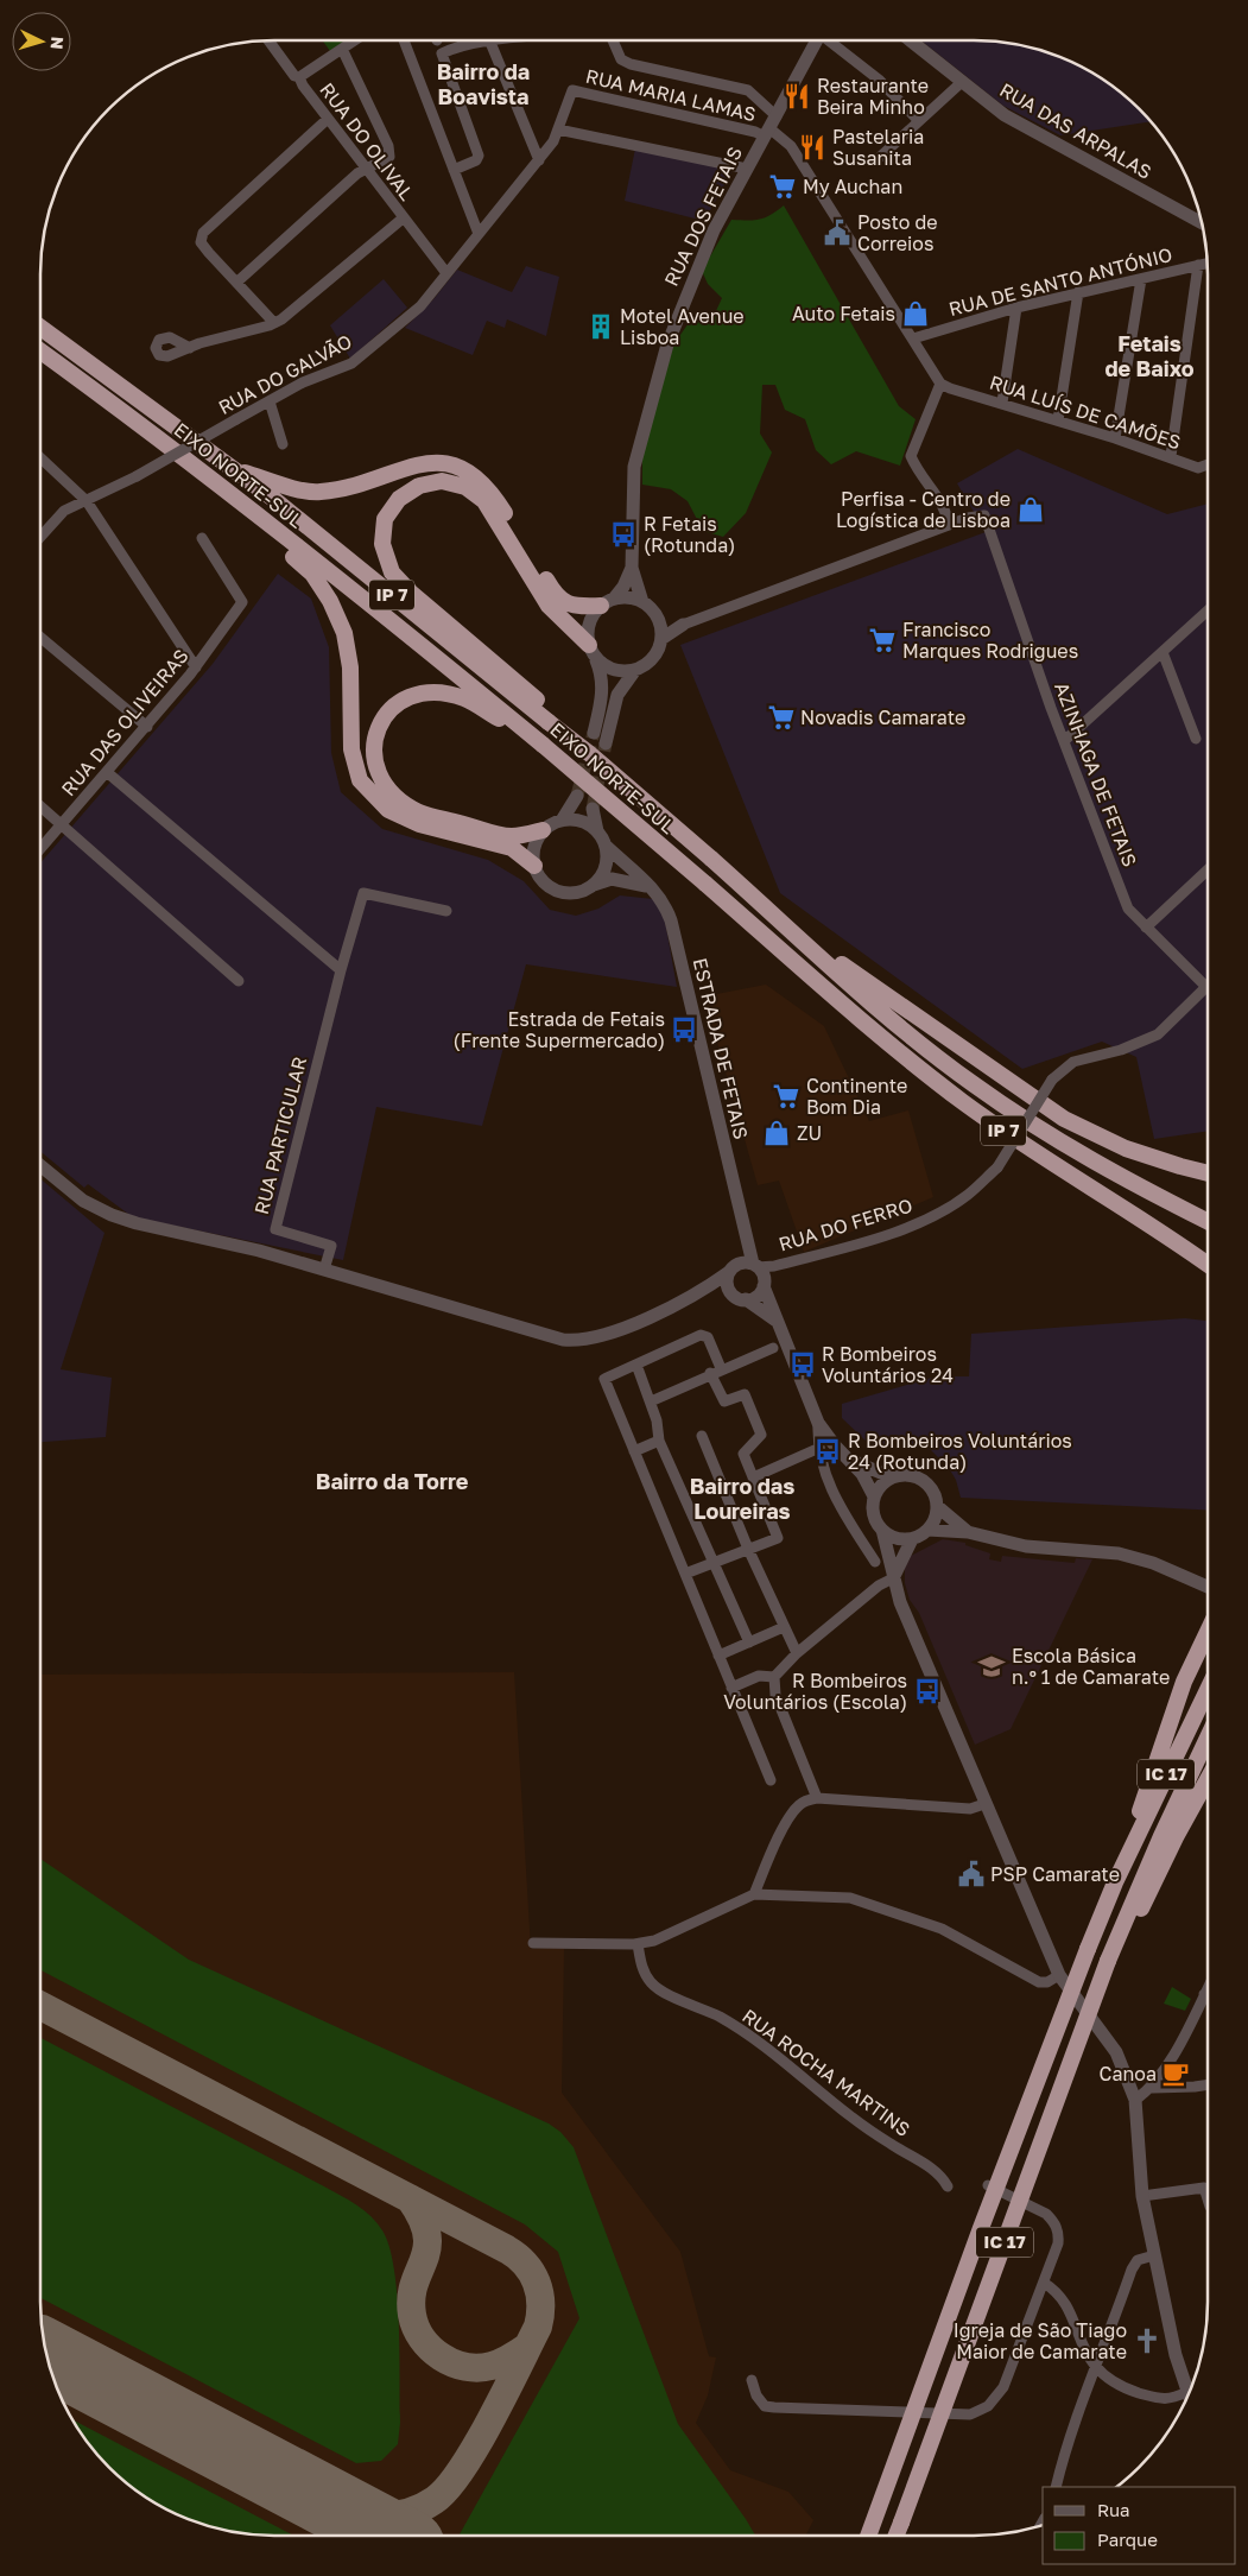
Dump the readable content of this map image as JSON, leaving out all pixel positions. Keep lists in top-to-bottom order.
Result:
{
  "streets": {
    "highway": ["EIXO NORTE-SUL", "IP 7", "IC 17"],
    "street": [
      "RUA MARIA LAMAS",
      "RUA DAS ARPALAS",
      "RUA DO OLIVAL",
      "RUA DOS FETAIS",
      "RUA DE SANTO ANTÓNIO",
      "RUA DO GALVÃO",
      "RUA LUÍS DE CAMÕES",
      "RUA DAS OLIVEIRAS",
      "AZINHAGA DE FETAIS",
      "ESTRADA DE FETAIS",
      "RUA PARTICULAR",
      "RUA DO FERRO",
      "RUA ROCHA MARTINS"
    ]
  },
  "crossings": [
    ["RUA MARIA LAMAS", "RUA DOS FETAIS"],
    ["RUA MARIA LAMAS", "RUA DO GALVÃO"],
    ["RUA DO OLIVAL", "RUA DO GALVÃO"],
    ["AZINHAGA DE FETAIS", "RUA DO FERRO"],
    ["ESTRADA DE FETAIS", "RUA DO FERRO"]
  ],
  "districts": [
    "Bairro da Boavista",
    "Fetais de Baixo",
    "Bairro da Torre",
    "Bairro das Loureiras"
  ],
  "places": {
    "restaurant": ["Restaurante Beira Minho", "Pastelaria Susanita"],
    "supermarket": [
      "My Auchan",
      "Francisco Marques Rodrigues",
      "Novadis Camarate",
      "Continente Bom Dia"
    ],
    "public building": ["Posto de Correios", "PSP Camarate"],
    "shop": ["Auto Fetais", "Perfisa - Centro de Logística de Lisboa", "ZU"],
    "building": ["Motel Avenue Lisboa"],
    "bus stop": [
      "R Fetais (Rotunda)",
      "Estrada de Fetais (Frente Supermercado)",
      "R Bombeiros Voluntários 24",
      "R Bombeiros Voluntários 24 (Rotunda)",
      "R Bombeiros Voluntários (Escola)"
    ],
    "school or university": ["Escola Básica n.º 1 de Camarate"],
    "cafe": ["Canoa"],
    "church": ["Igreja de São Tiago Maior de Camarate"]
  },
  "legend": ["Rua", "Parque"],
  "north": "right"
}
